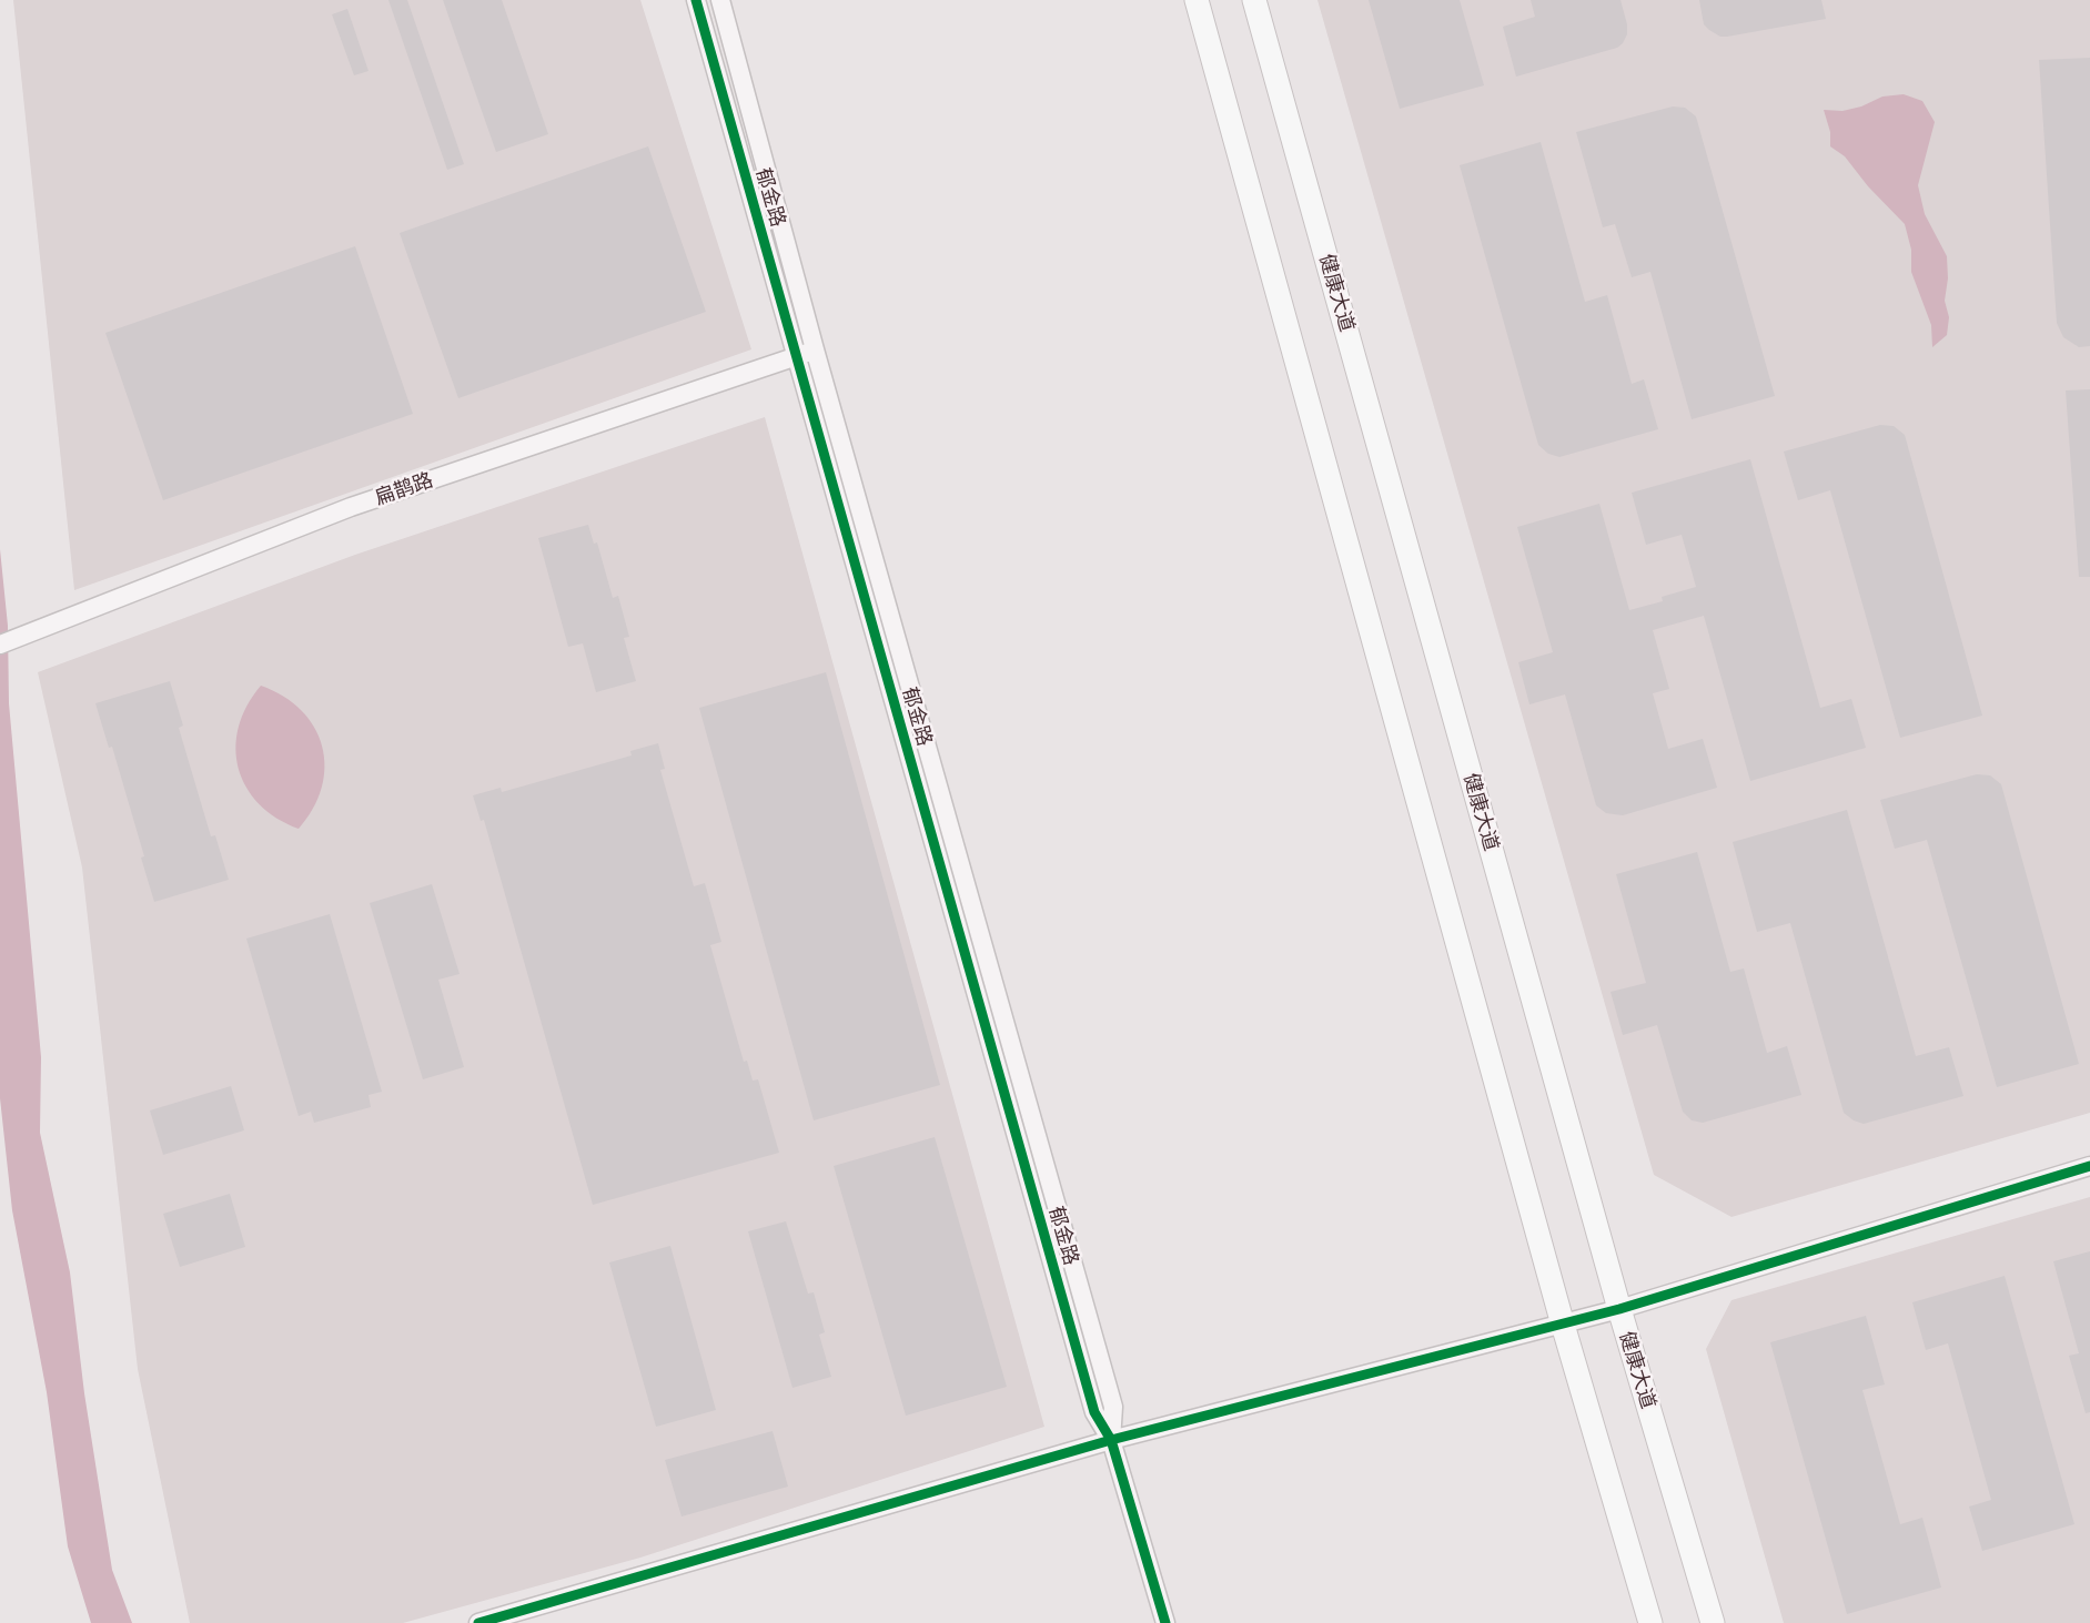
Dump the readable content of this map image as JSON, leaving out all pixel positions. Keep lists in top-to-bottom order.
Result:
{
  "streets": {
    "main road": ["健康大道"],
    "street": ["郁金路", "扁鹊路"]
  },
  "crossings": [
    ["郁金路", "扁鹊路"]
  ]
}
